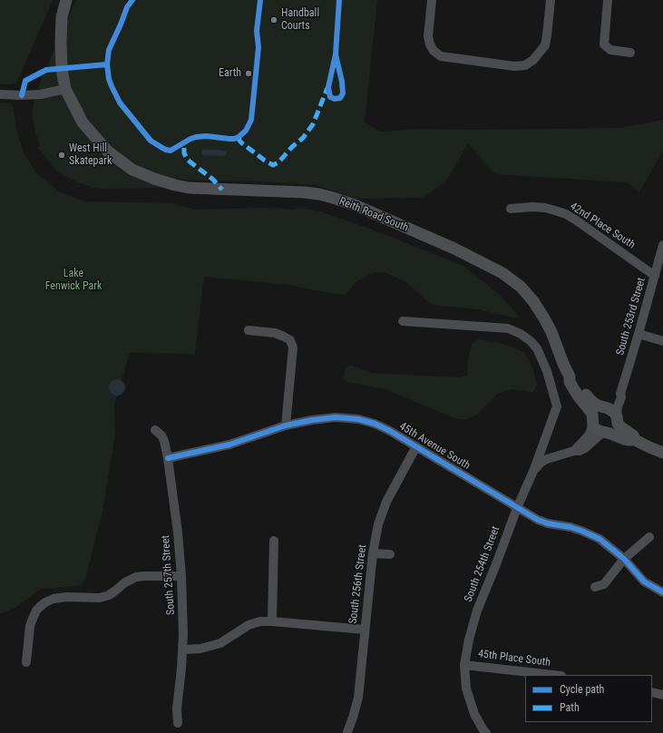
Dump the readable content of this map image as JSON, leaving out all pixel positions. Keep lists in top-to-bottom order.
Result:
{
  "streets": {
    "main road": ["Reith Road South"],
    "street": [
      "42nd Place South",
      "South 253rd Street",
      "45th Avenue South",
      "South 254th Street",
      "South 257th Street",
      "South 256th Street",
      "45th Place South"
    ]
  },
  "crossings": [
    ["Reith Road South", "South 253rd Street"],
    ["42nd Place South", "South 253rd Street"],
    ["45th Avenue South", "South 254th Street"],
    ["45th Avenue South", "South 257th Street"],
    ["45th Avenue South", "South 256th Street"],
    ["South 254th Street", "45th Place South"]
  ],
  "parks": ["Lake Fenwick Park"],
  "places": ["Handball Courts", "Earth", "West Hill Skatepark"],
  "legend": ["Cycle path", "Path"]
}
